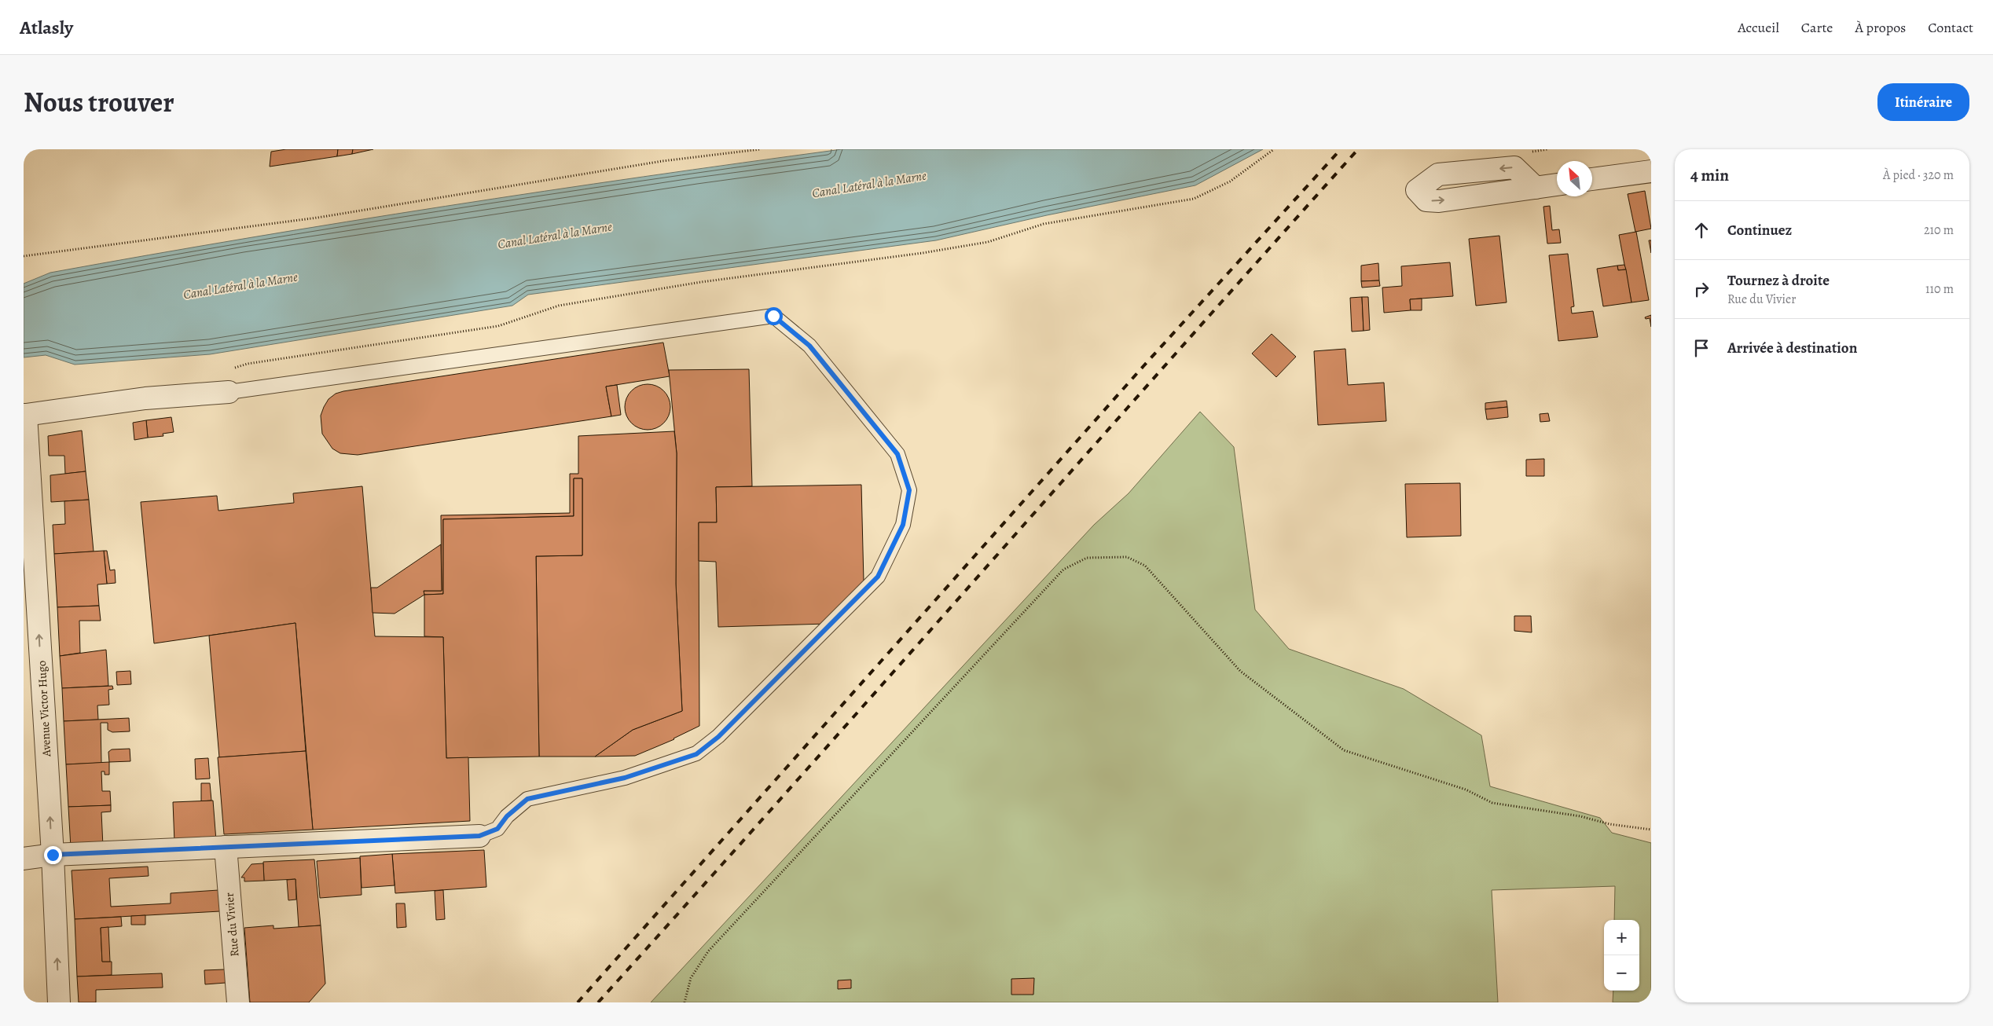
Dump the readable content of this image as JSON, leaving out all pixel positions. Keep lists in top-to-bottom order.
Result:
{
  "streets": {
    "street": ["Avenue Victor Hugo", "Rue du Vivier"]
  },
  "one_way": ["Avenue Victor Hugo"],
  "water": ["Canal Latéral à la Marne"],
  "north": "top left",
  "page": {
    "header": "Atlasly",
    "nav": [
      "Accueil",
      "Carte",
      "À propos",
      "Contact"
    ],
    "title": "Nous trouver",
    "buttons": "Itinéraire",
    "heading": ["4 min", "À pied · 320 m"],
    "list": [
      ["Continuez", "210 m"],
      ["Tournez à droite", "Rue du Vivier", "110 m"],
      "Arrivée à destination"
    ],
    "map_buttons": ["+", "−"]
  }
}
